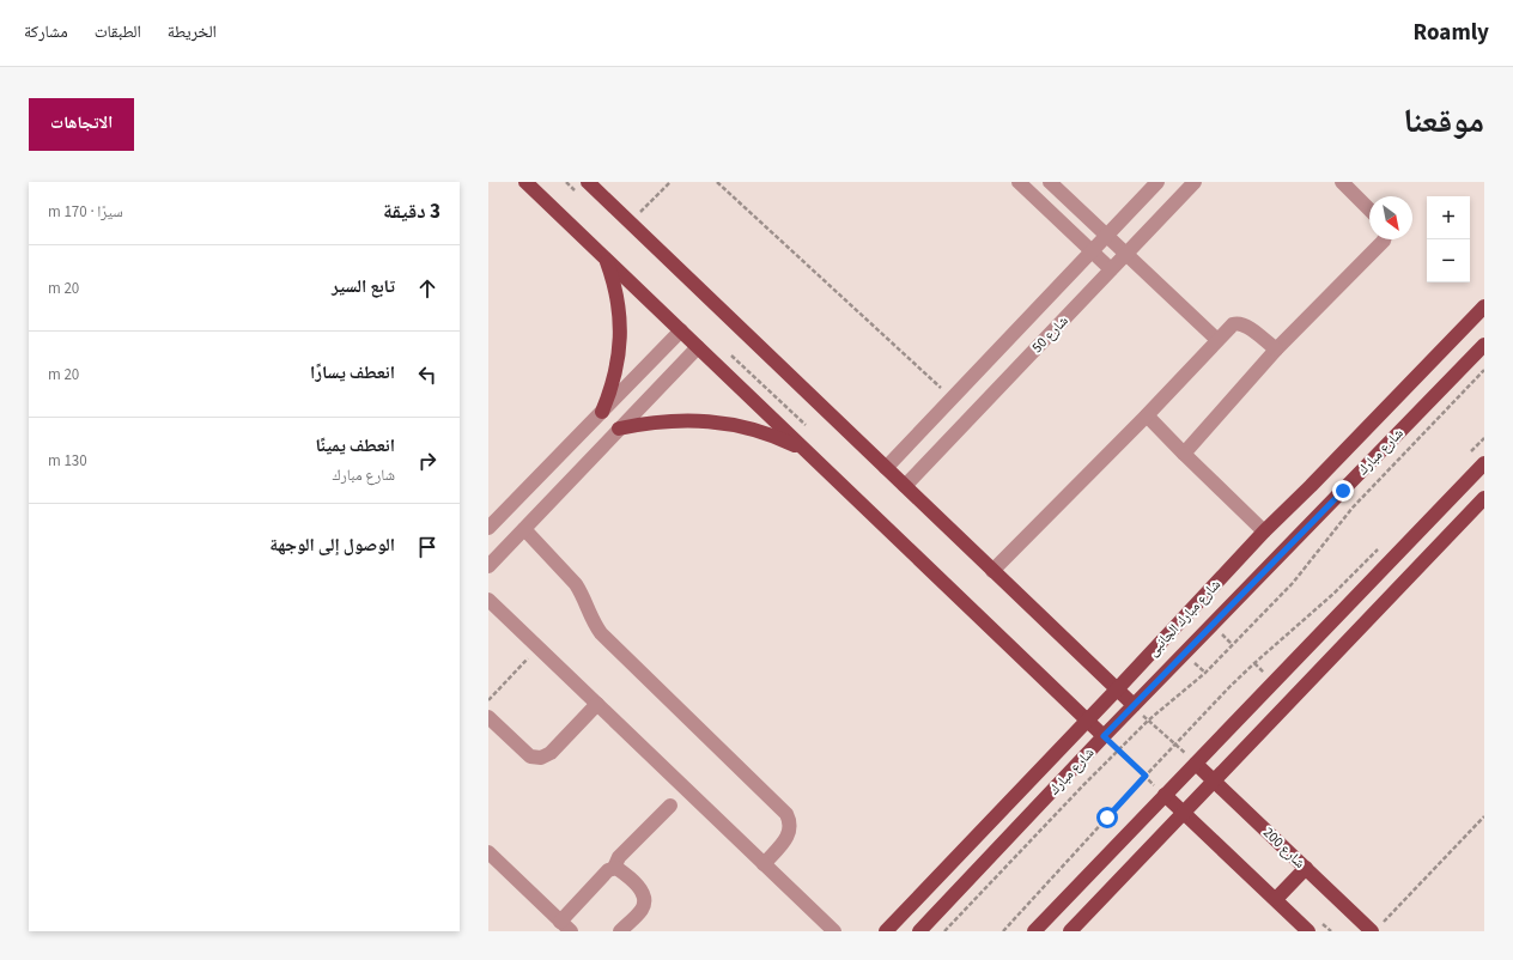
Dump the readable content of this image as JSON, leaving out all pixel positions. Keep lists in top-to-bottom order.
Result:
{
  "streets": {
    "main road": ["شارع مبارك", "شارع مبارك الجانبى", "شارع 200"],
    "street": ["شارع 50"]
  },
  "north": "bottom right",
  "page": {
    "header": "Roamly",
    "nav": ["الخريطة", "الطبقات", "مشاركة"],
    "title": "موقعنا",
    "buttons": "الاتجاهات",
    "heading": ["3 دقيقة", "سيرًا · 170 m"],
    "map_buttons": ["+", "−"],
    "list": [
      ["تابع السير", "20 m"],
      ["انعطف يسارًا", "20 m"],
      ["انعطف يمينًا", "شارع مبارك", "130 m"],
      "الوصول إلى الوجهة"
    ]
  }
}
